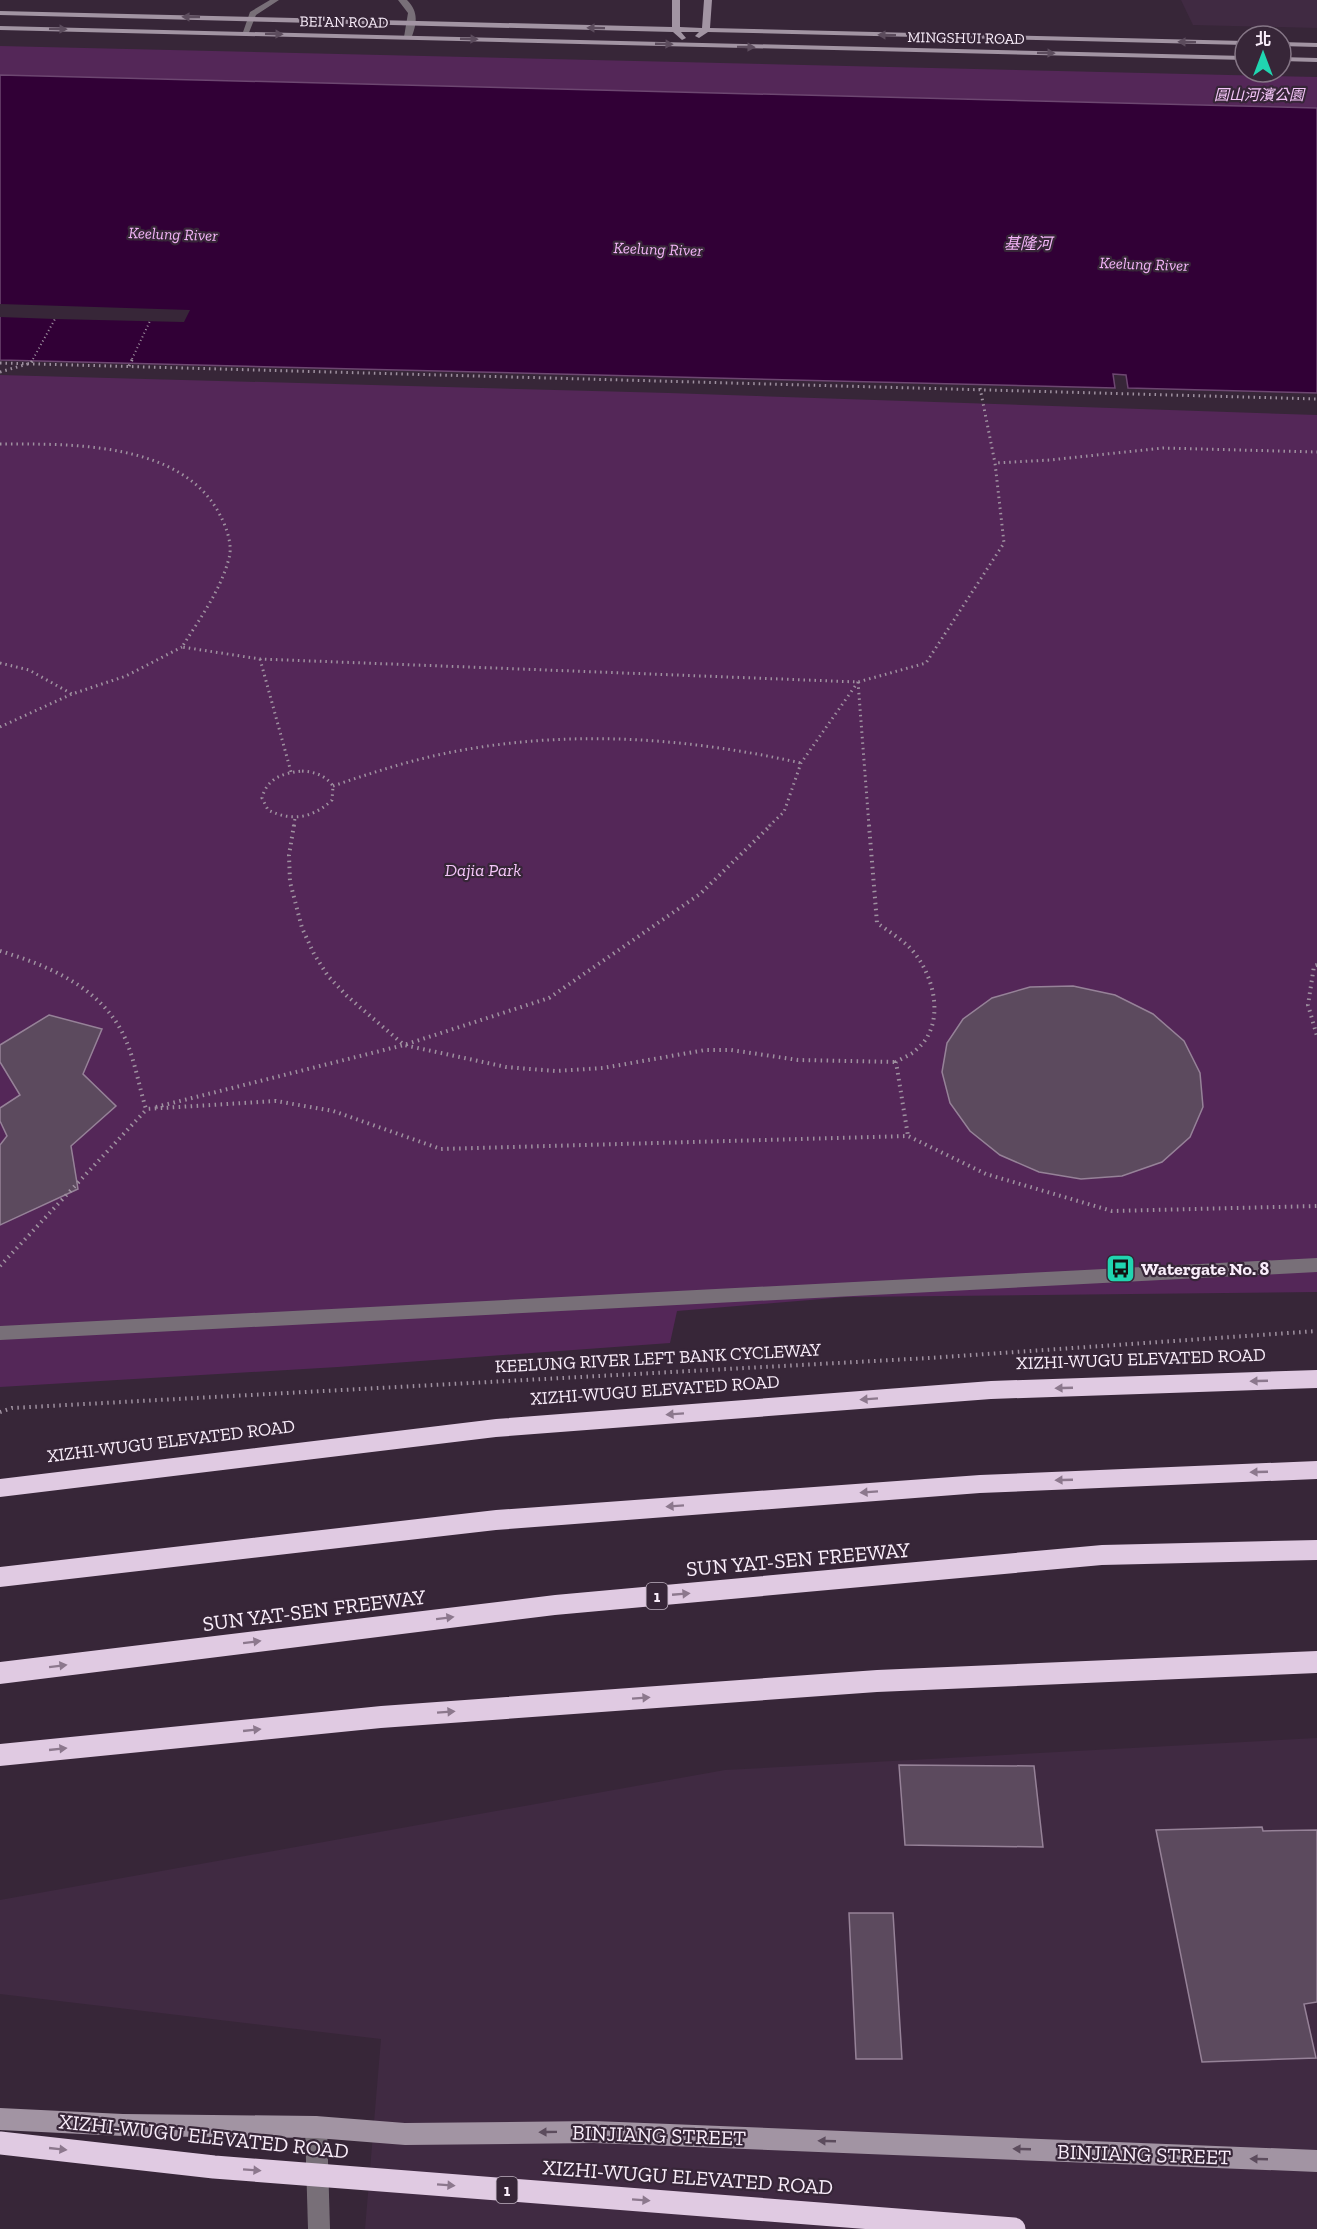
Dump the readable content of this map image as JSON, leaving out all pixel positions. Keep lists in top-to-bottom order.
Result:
{
  "streets": {
    "highway": ["XIZHI-WUGU ELEVATED ROAD", "SUN YAT-SEN FREEWAY", "1"],
    "main road": ["BEI'AN ROAD", "MINGSHUI ROAD", "BINJIANG STREET"],
    "path": ["KEELUNG RIVER LEFT BANK CYCLEWAY"]
  },
  "crossings": [
    ["BEI'AN ROAD", "MINGSHUI ROAD"]
  ],
  "one_way": ["BINJIANG STREET"],
  "water": ["Keelung River", "基隆河"],
  "parks": ["圓山河濱公園", "Dajia Park"],
  "places": {
    "bus stop": ["Watergate No. 8"]
  },
  "north": "top"
}
